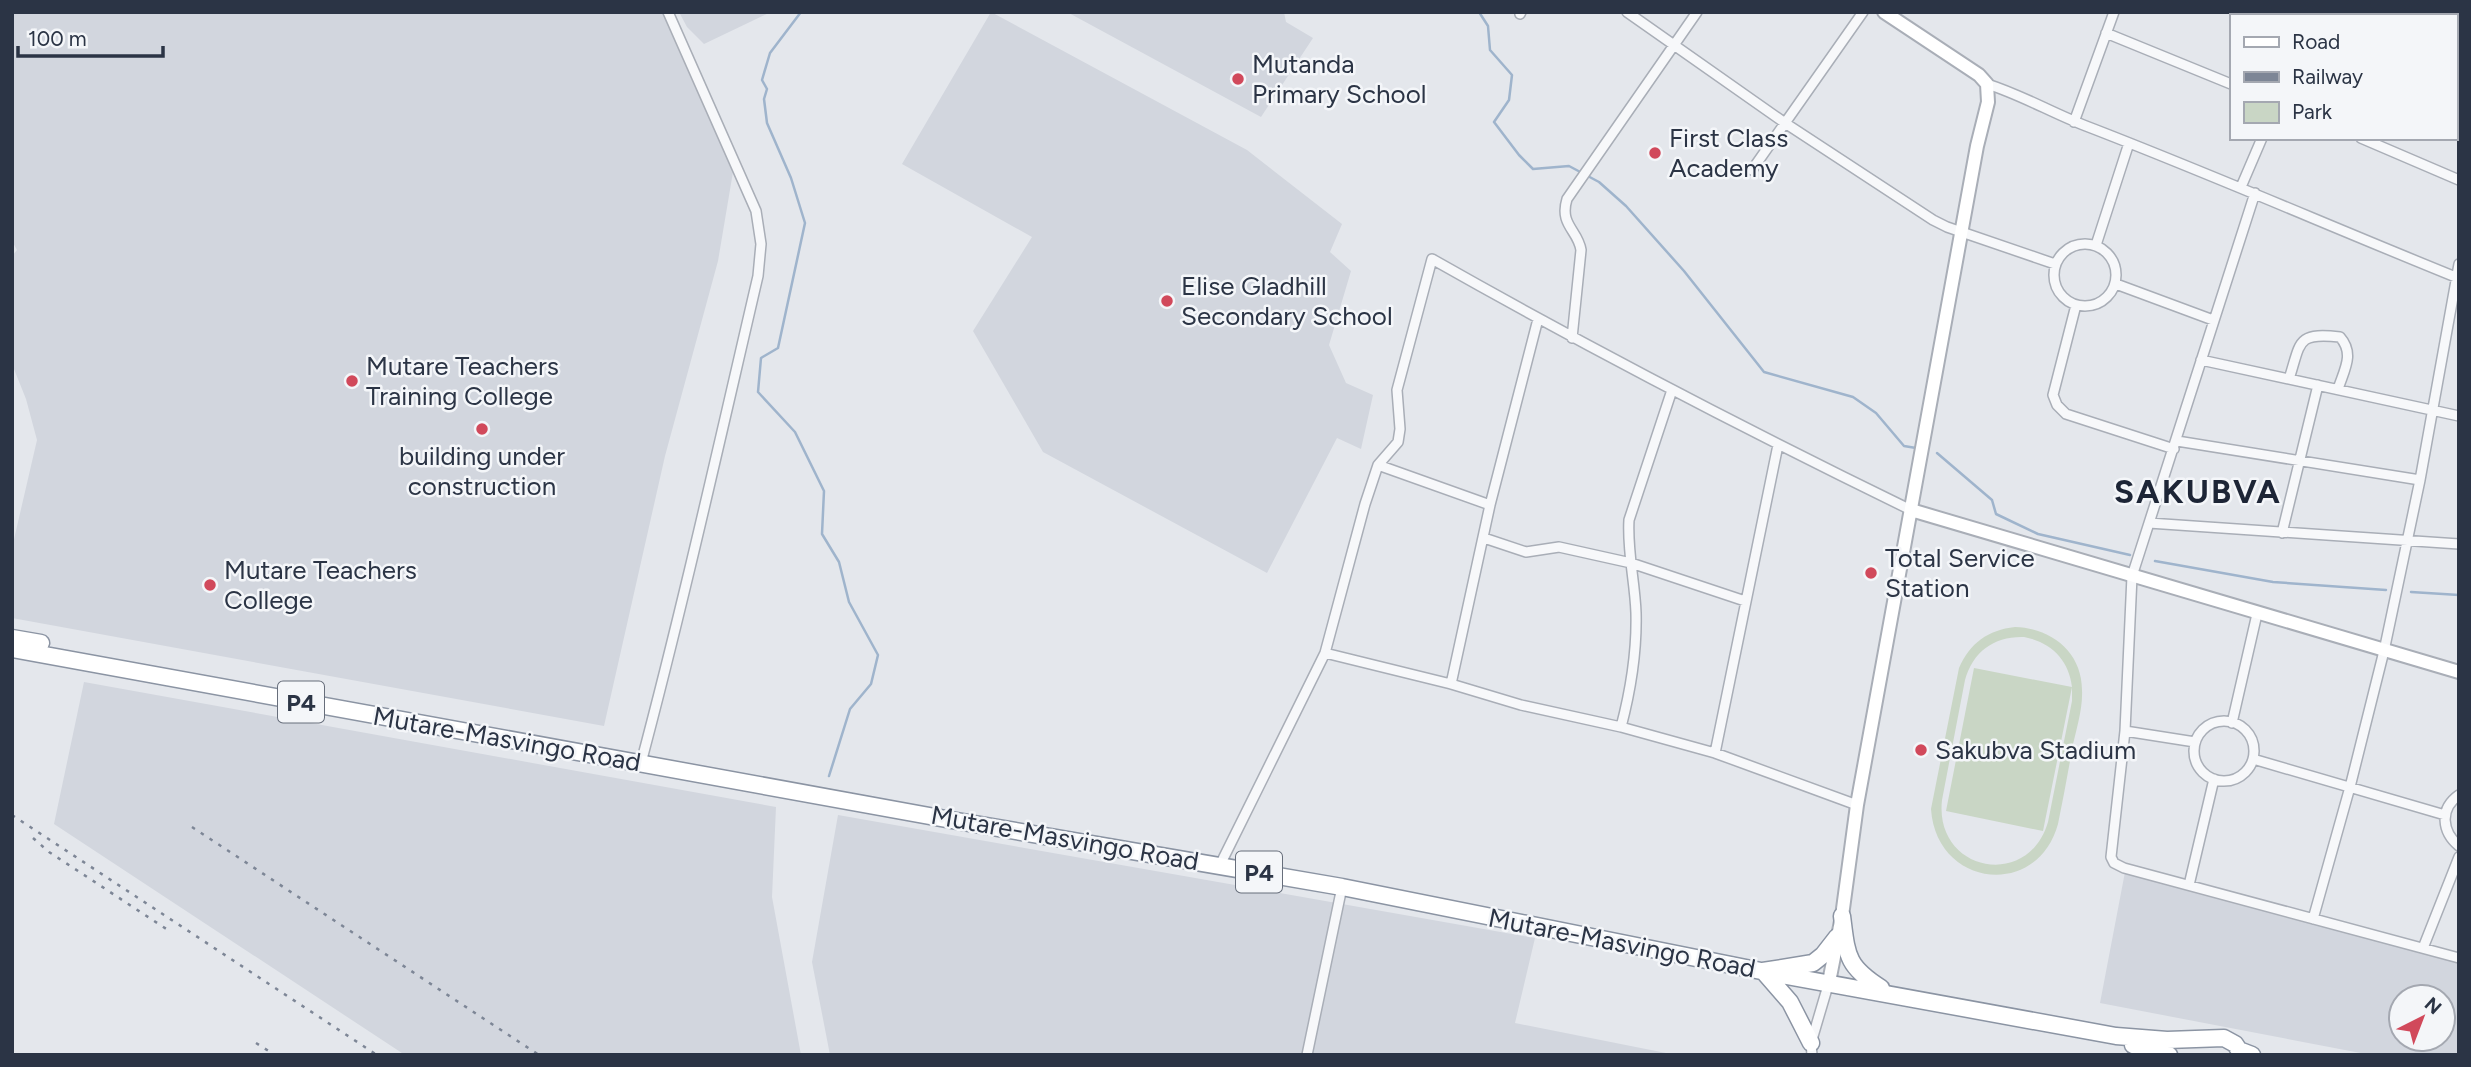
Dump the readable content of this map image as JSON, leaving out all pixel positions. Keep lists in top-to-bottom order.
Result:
{
  "streets": {
    "highway": ["P4", "Mutare-Masvingo Road"]
  },
  "districts": ["SAKUBVA"],
  "places": [
    "Mutanda Primary School",
    "First Class Academy",
    "Elise Gladhill Secondary School",
    "Mutare Teachers Training College",
    "building under construction",
    "Total Service Station",
    "Mutare Teachers College",
    "Sakubva Stadium"
  ],
  "legend": ["Road", "Railway", "Park"],
  "scale_bar": "100 m",
  "north": "top right"
}
